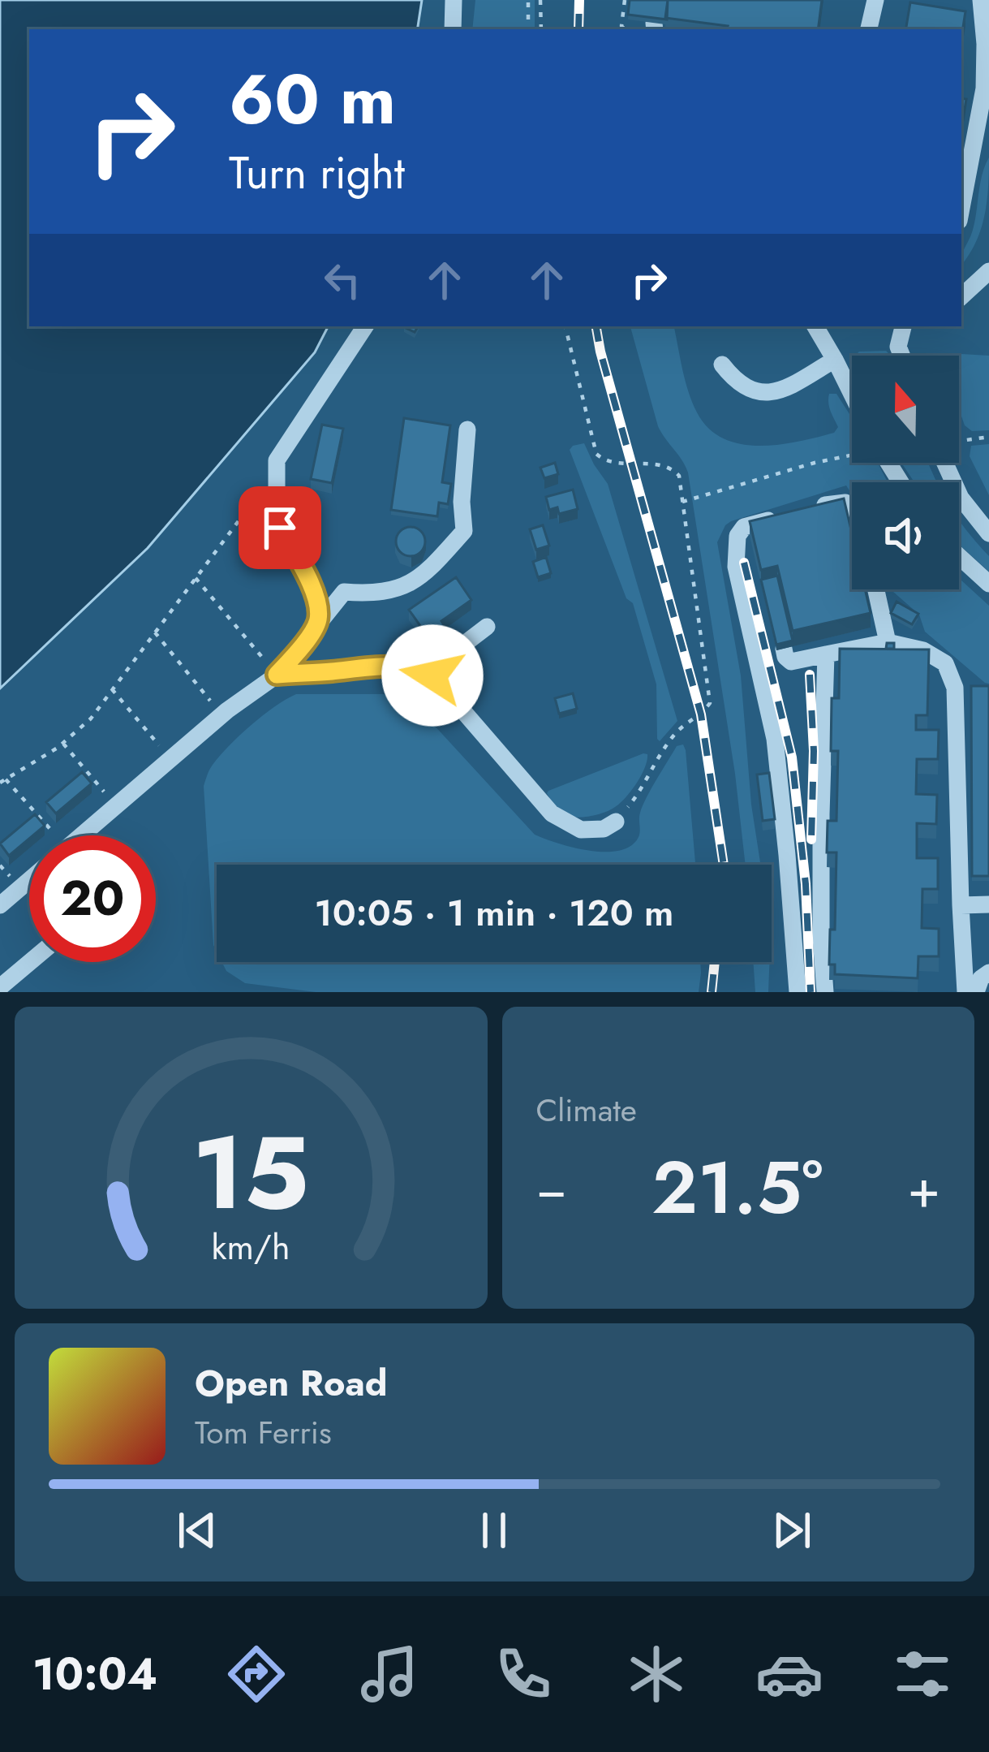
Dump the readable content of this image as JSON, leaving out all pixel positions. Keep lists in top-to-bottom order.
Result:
{
  "north": "top",
  "page": {
    "turn": ["60 m", "Turn right"],
    "limit": "20",
    "trip": "10:05 · 1 min · 120 m",
    "tile": "Climate",
    "heat": ["−", "21.5°", "+"],
    "song": ["Open Road", "Tom Ferris"],
    "tabs": "10:04",
    "gauge": ["15", "km/h"]
  }
}
